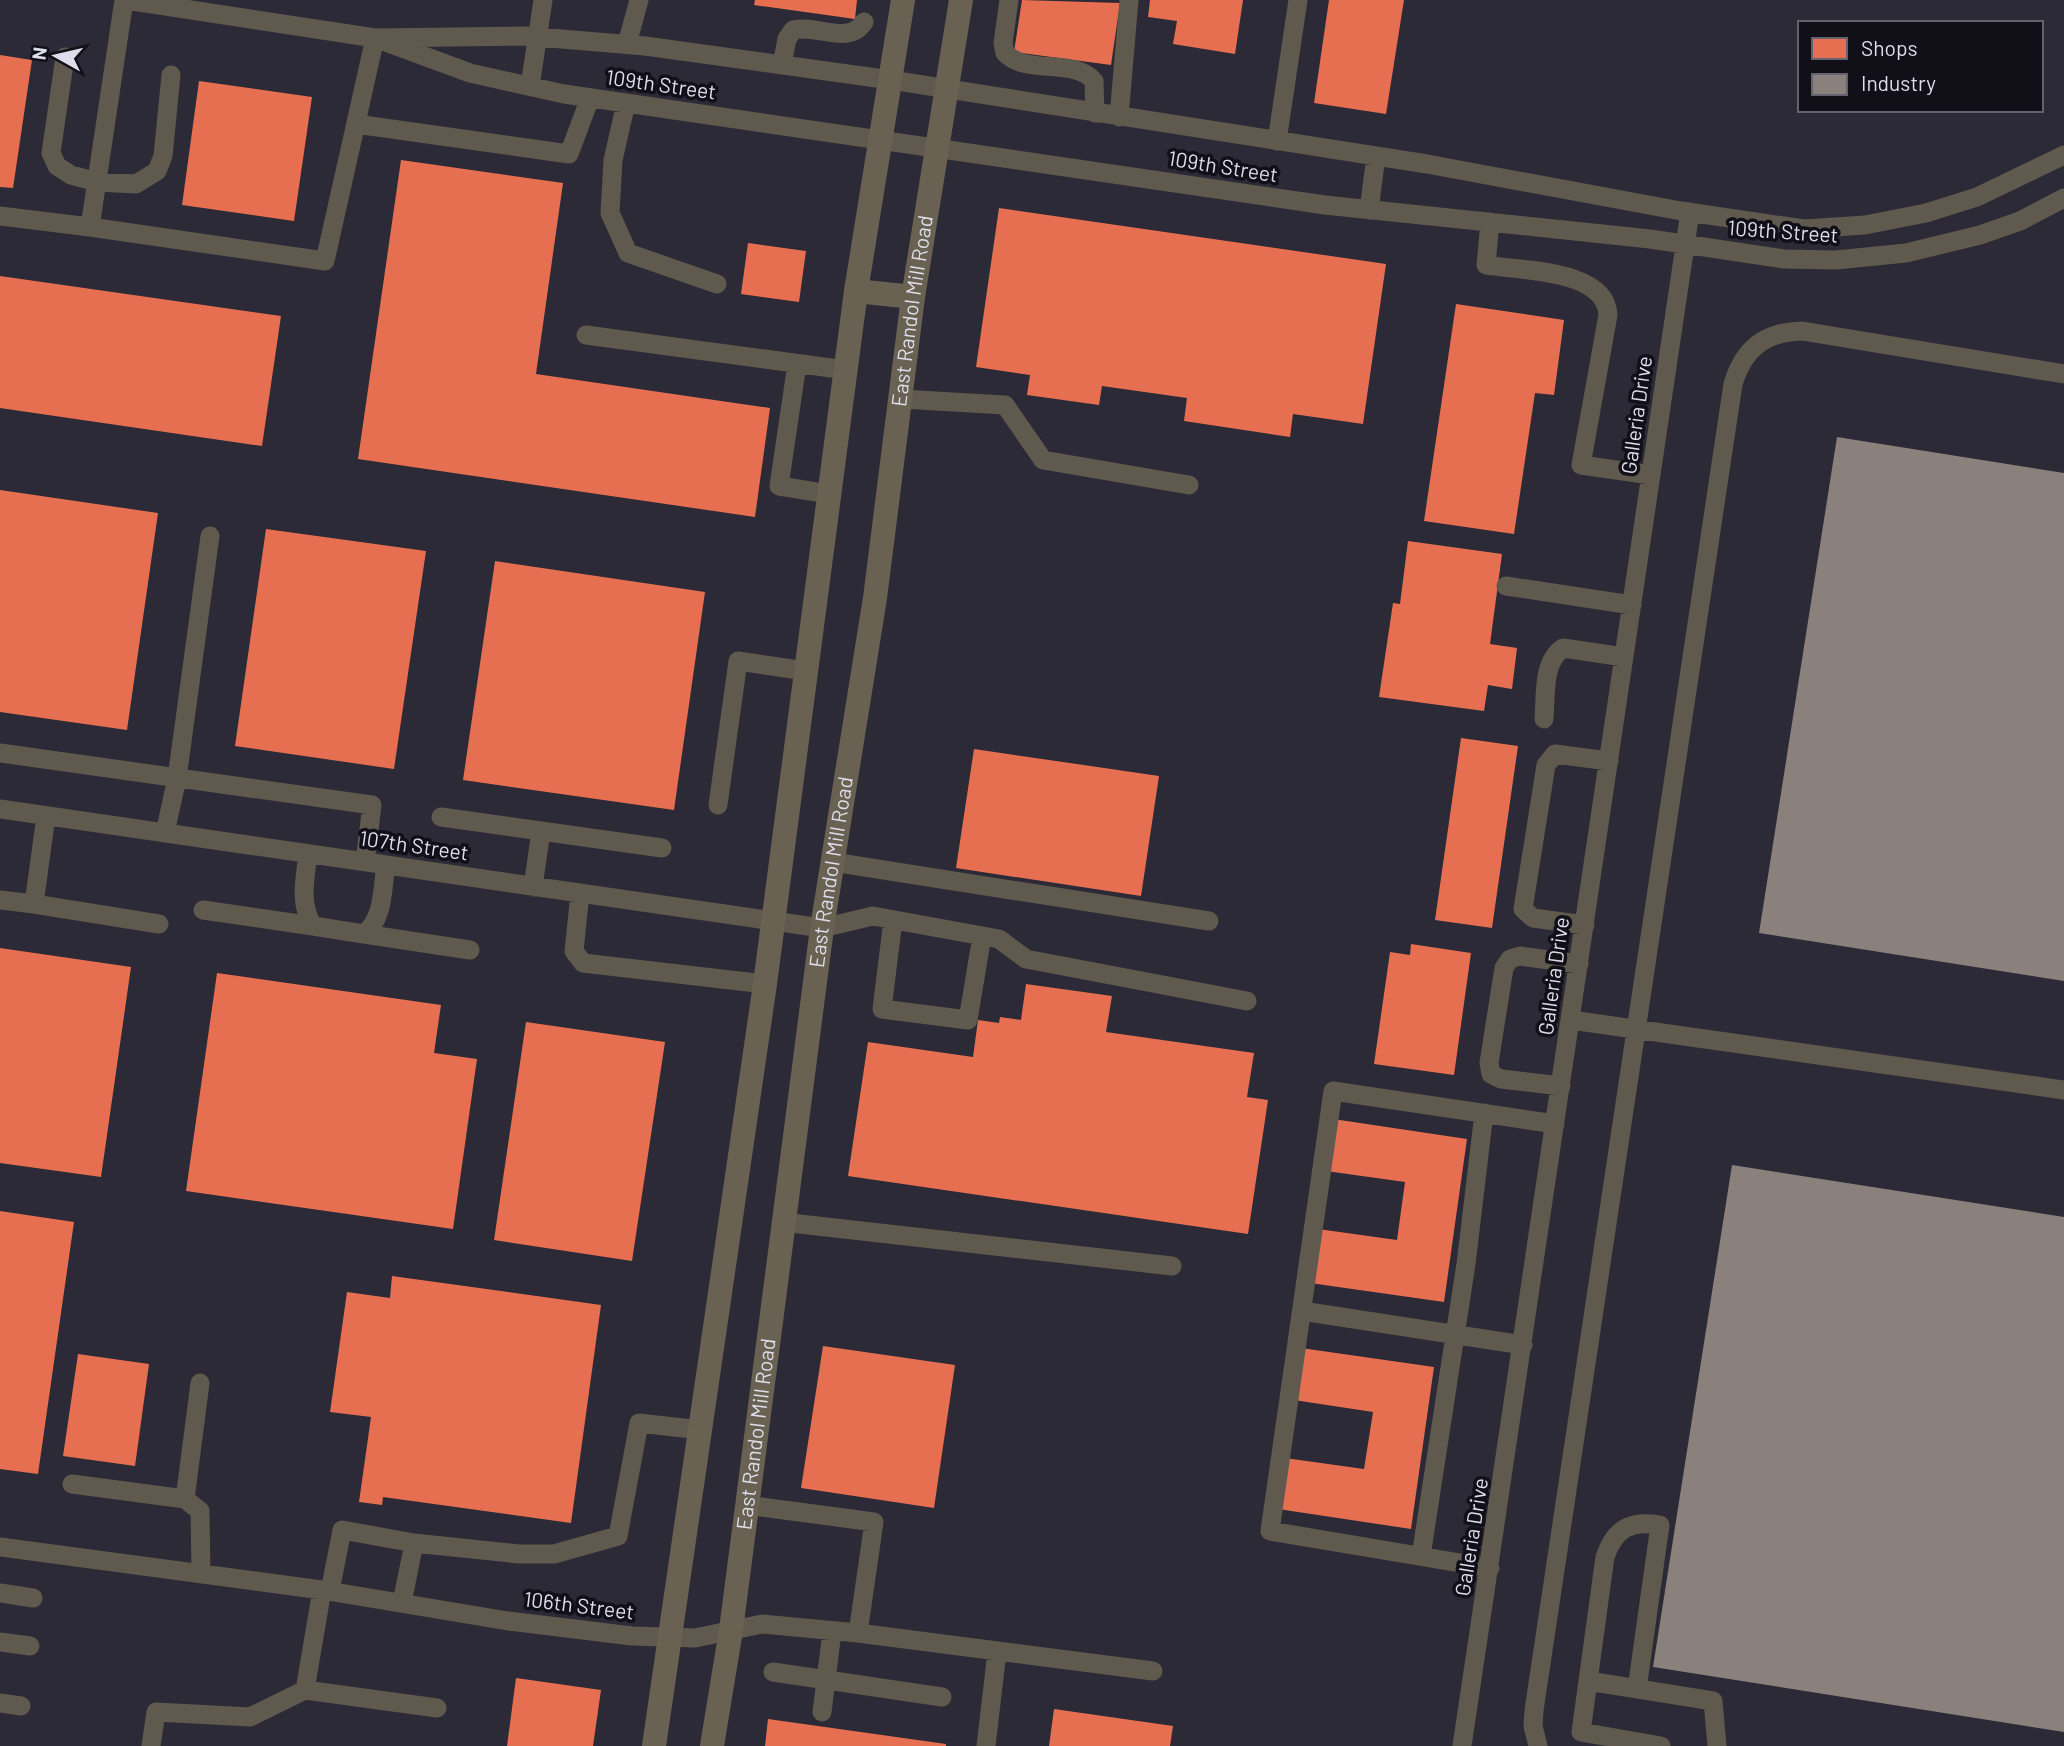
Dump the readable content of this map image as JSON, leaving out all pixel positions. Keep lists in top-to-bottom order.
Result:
{
  "streets": {
    "main road": ["East Randol Mill Road"],
    "street": [
      "109th Street",
      "Galleria Drive",
      "107th Street",
      "106th Street"
    ]
  },
  "crossings": [
    ["109th Street", "East Randol Mill Road"],
    ["109th Street", "Galleria Drive"],
    ["East Randol Mill Road", "107th Street"],
    ["East Randol Mill Road", "106th Street"]
  ],
  "legend": ["Shops", "Industry"],
  "north": "left"
}
